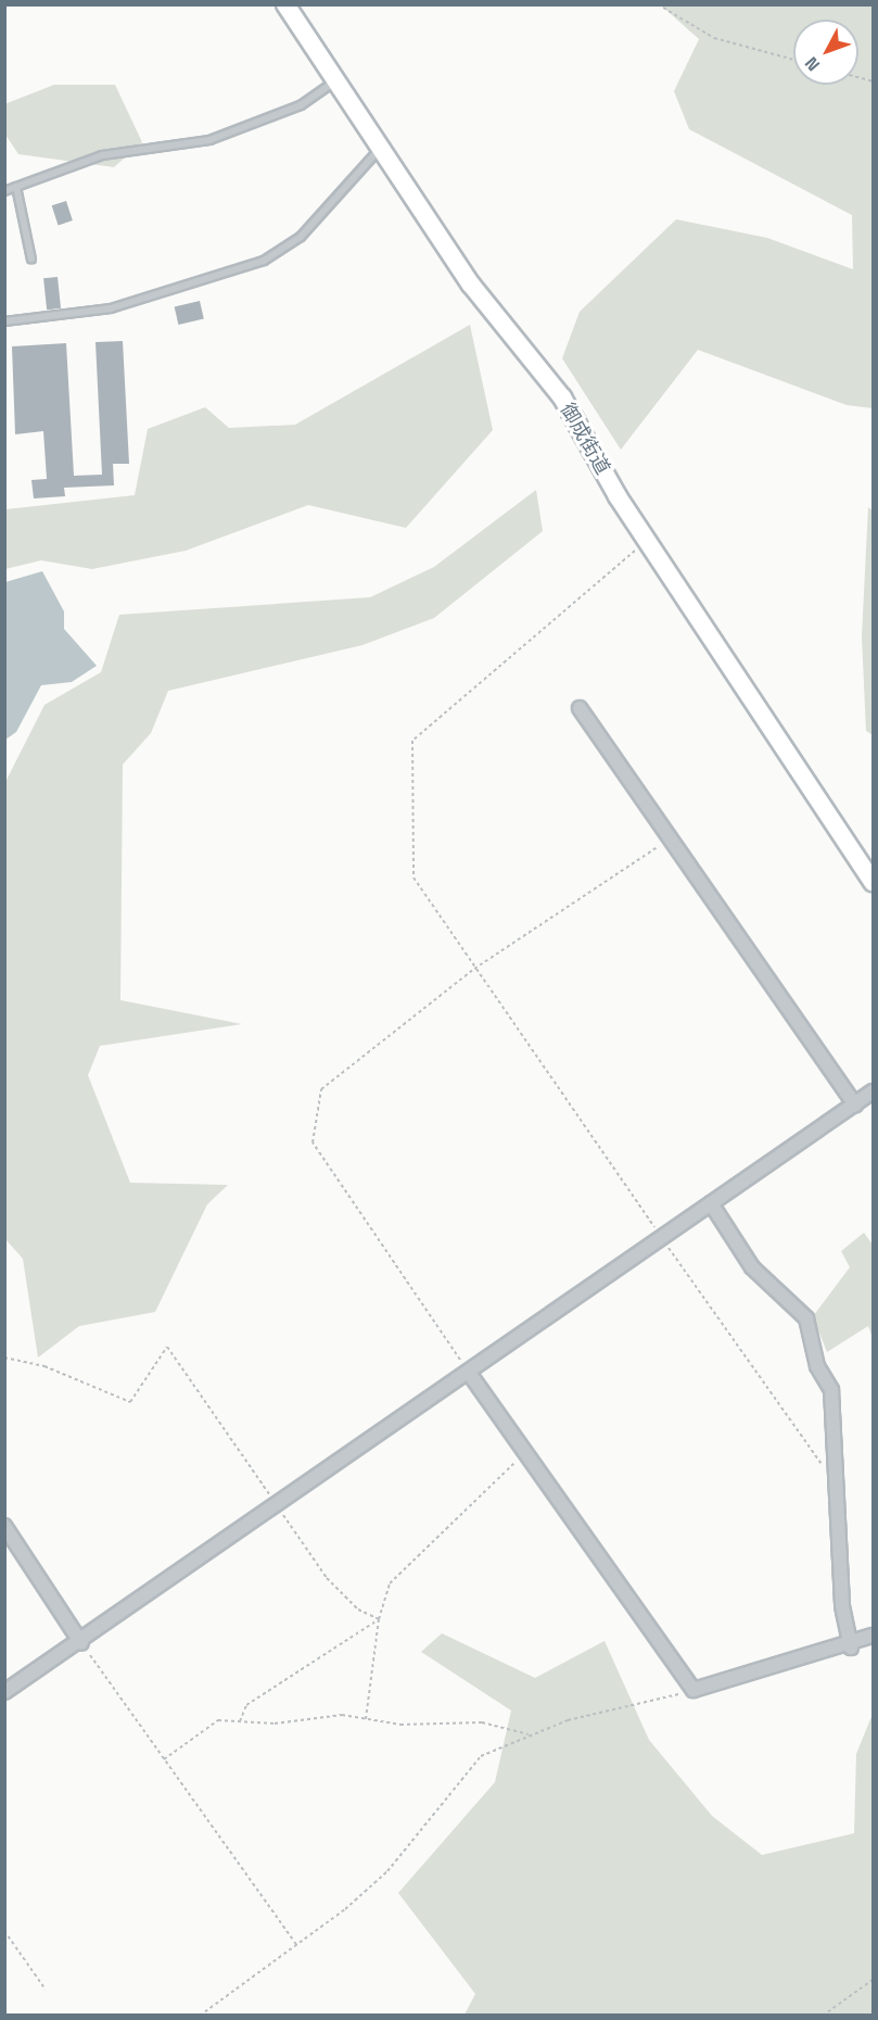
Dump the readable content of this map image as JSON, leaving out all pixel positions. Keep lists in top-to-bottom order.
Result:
{
  "streets": {
    "street": ["御成街道"]
  },
  "north": "bottom left"
}
